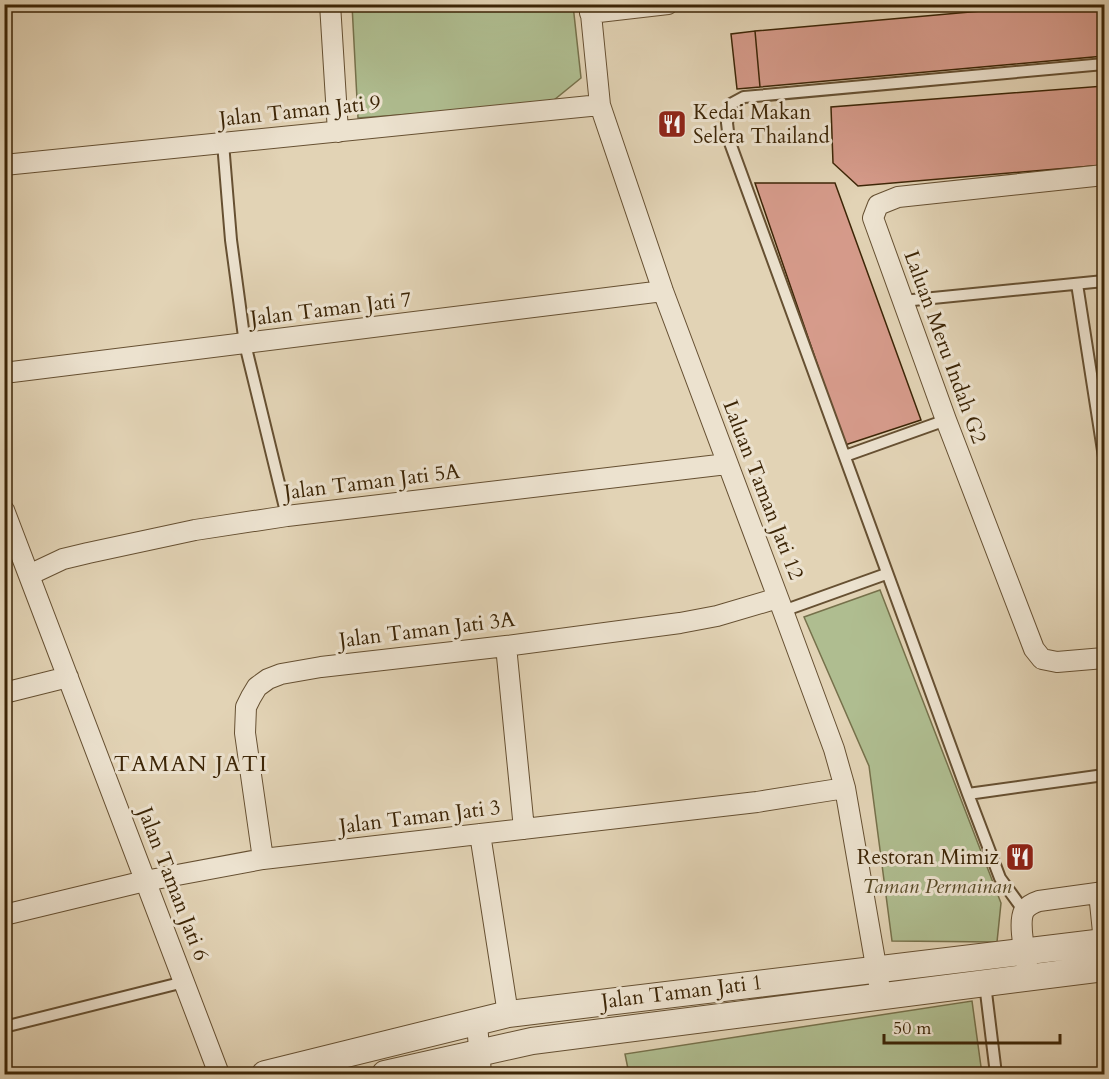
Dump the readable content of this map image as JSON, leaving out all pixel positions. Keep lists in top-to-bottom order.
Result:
{
  "streets": {
    "street": [
      "Jalan Taman Jati 9",
      "Jalan Taman Jati 7",
      "Laluan Meru Indah G2",
      "Jalan Taman Jati 5A",
      "Laluan Taman Jati 12",
      "Jalan Taman Jati 3A",
      "Jalan Taman Jati 3",
      "Jalan Taman Jati 6",
      "Jalan Taman Jati 1"
    ]
  },
  "crossings": [
    ["Jalan Taman Jati 9", "Laluan Taman Jati 12"],
    ["Jalan Taman Jati 7", "Laluan Taman Jati 12"],
    ["Jalan Taman Jati 5A", "Laluan Taman Jati 12"],
    ["Jalan Taman Jati 5A", "Jalan Taman Jati 6"],
    ["Laluan Taman Jati 12", "Jalan Taman Jati 3A"],
    ["Laluan Taman Jati 12", "Jalan Taman Jati 3"],
    ["Laluan Taman Jati 12", "Jalan Taman Jati 1"],
    ["Jalan Taman Jati 3A", "Jalan Taman Jati 3"],
    ["Jalan Taman Jati 3", "Jalan Taman Jati 6"]
  ],
  "districts": ["TAMAN JATI"],
  "parks": ["Taman Permainan"],
  "places": {
    "restaurant": ["Kedai Makan Selera Thailand", "Restoran Mimiz"]
  },
  "scale_bar": "50 m"
}
